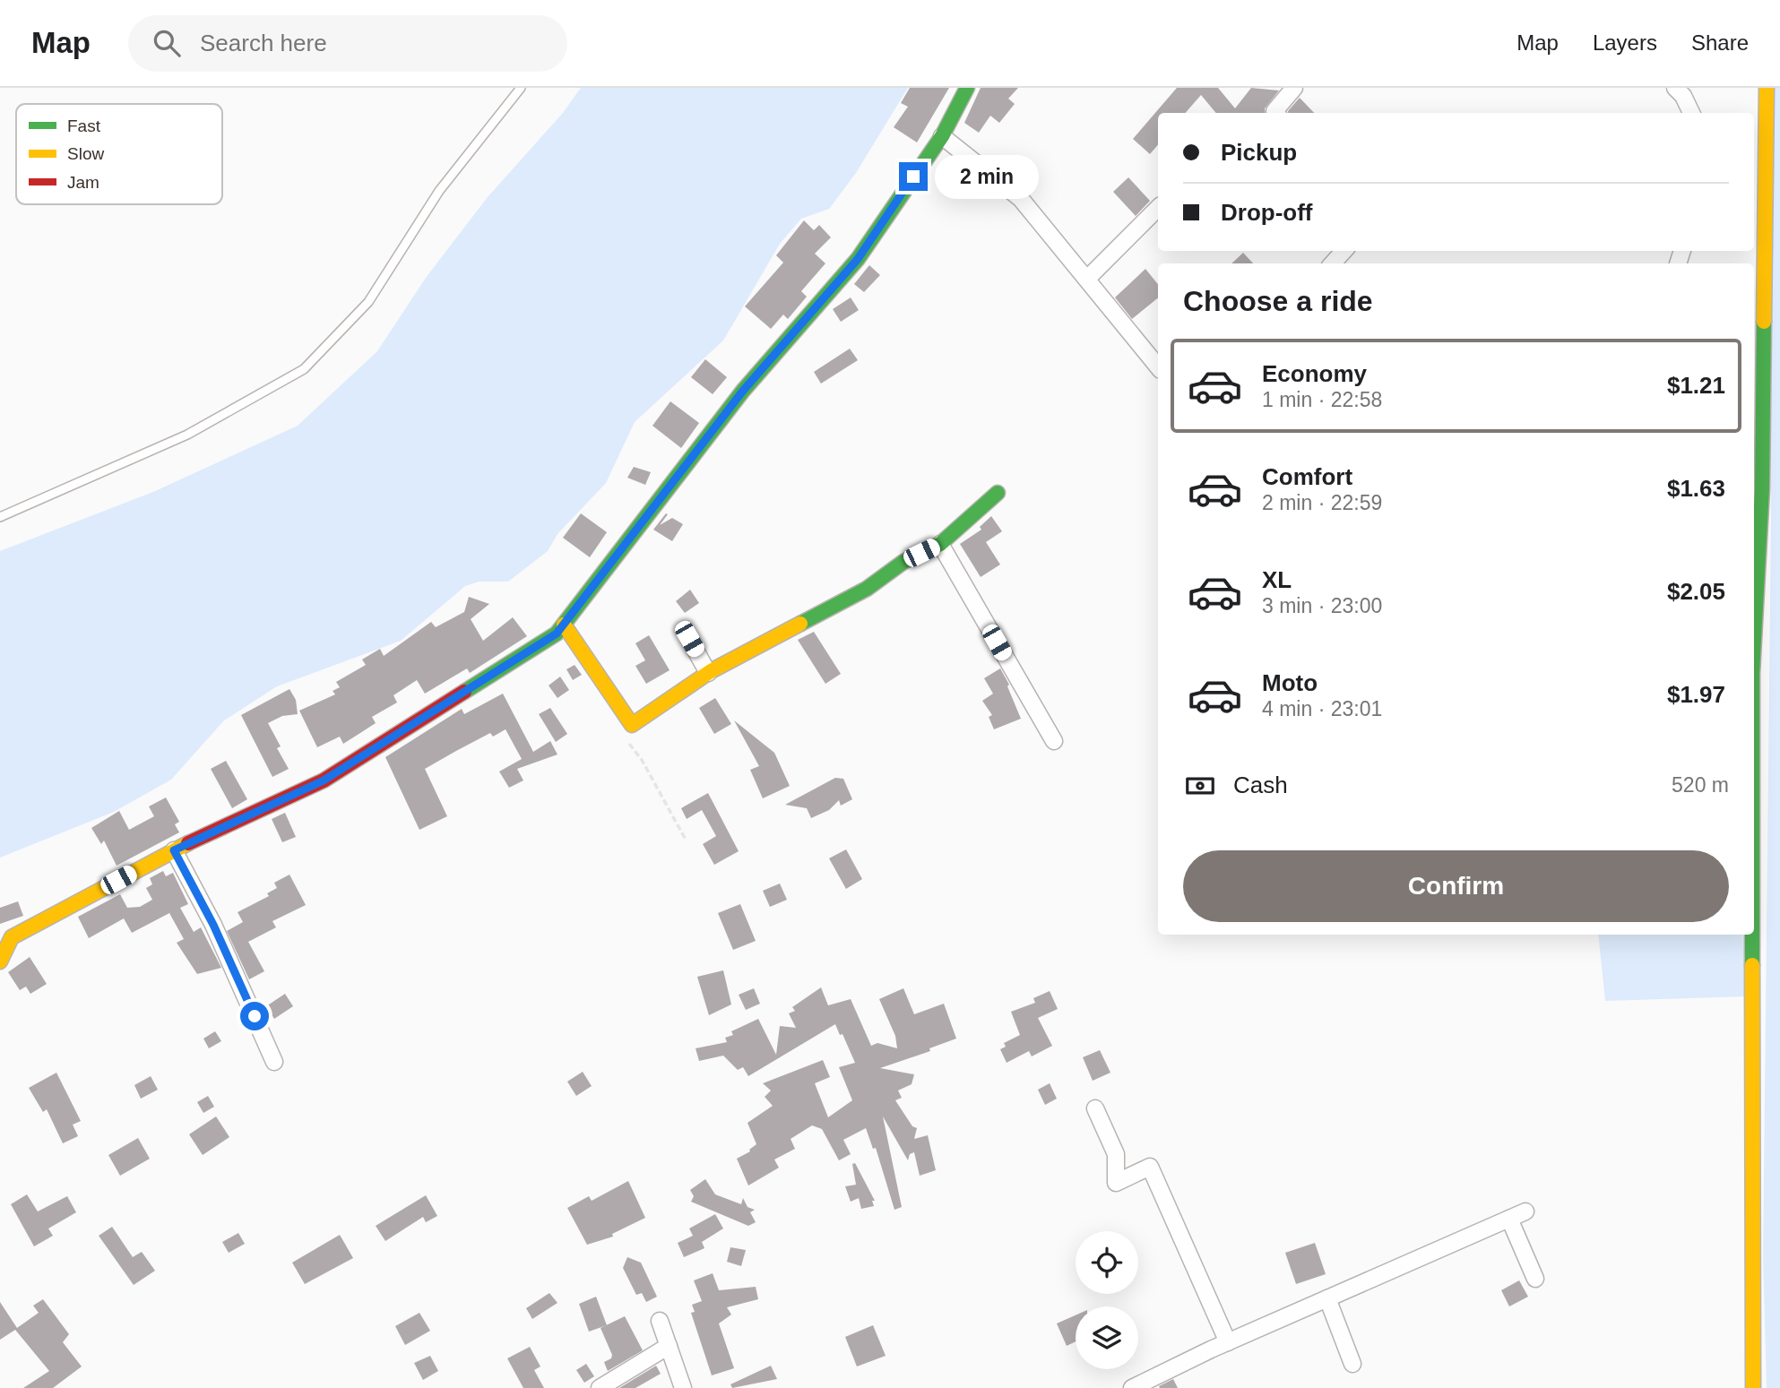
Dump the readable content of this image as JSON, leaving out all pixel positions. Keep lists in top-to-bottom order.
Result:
{
  "legend": ["Fast", "Slow", "Jam"],
  "page": {
    "header": "Map",
    "search": "Search here",
    "nav": ["Map", "Layers", "Share"],
    "banner": ["Pickup", "Drop-off"],
    "bubble": "2 min",
    "heading": "Choose a ride",
    "list": [
      {
        "name": "Economy",
        "note": "1 min · 22:58",
        "value": "$1.21"
      },
      {
        "name": "Comfort",
        "note": "2 min · 22:59",
        "value": "$1.63"
      },
      {
        "name": "XL",
        "note": "3 min · 23:00",
        "value": "$2.05"
      },
      {
        "name": "Moto",
        "note": "4 min · 23:01",
        "value": "$1.97"
      }
    ],
    "pay": ["Cash", "520 m"],
    "buttons": "Confirm"
  }
}
